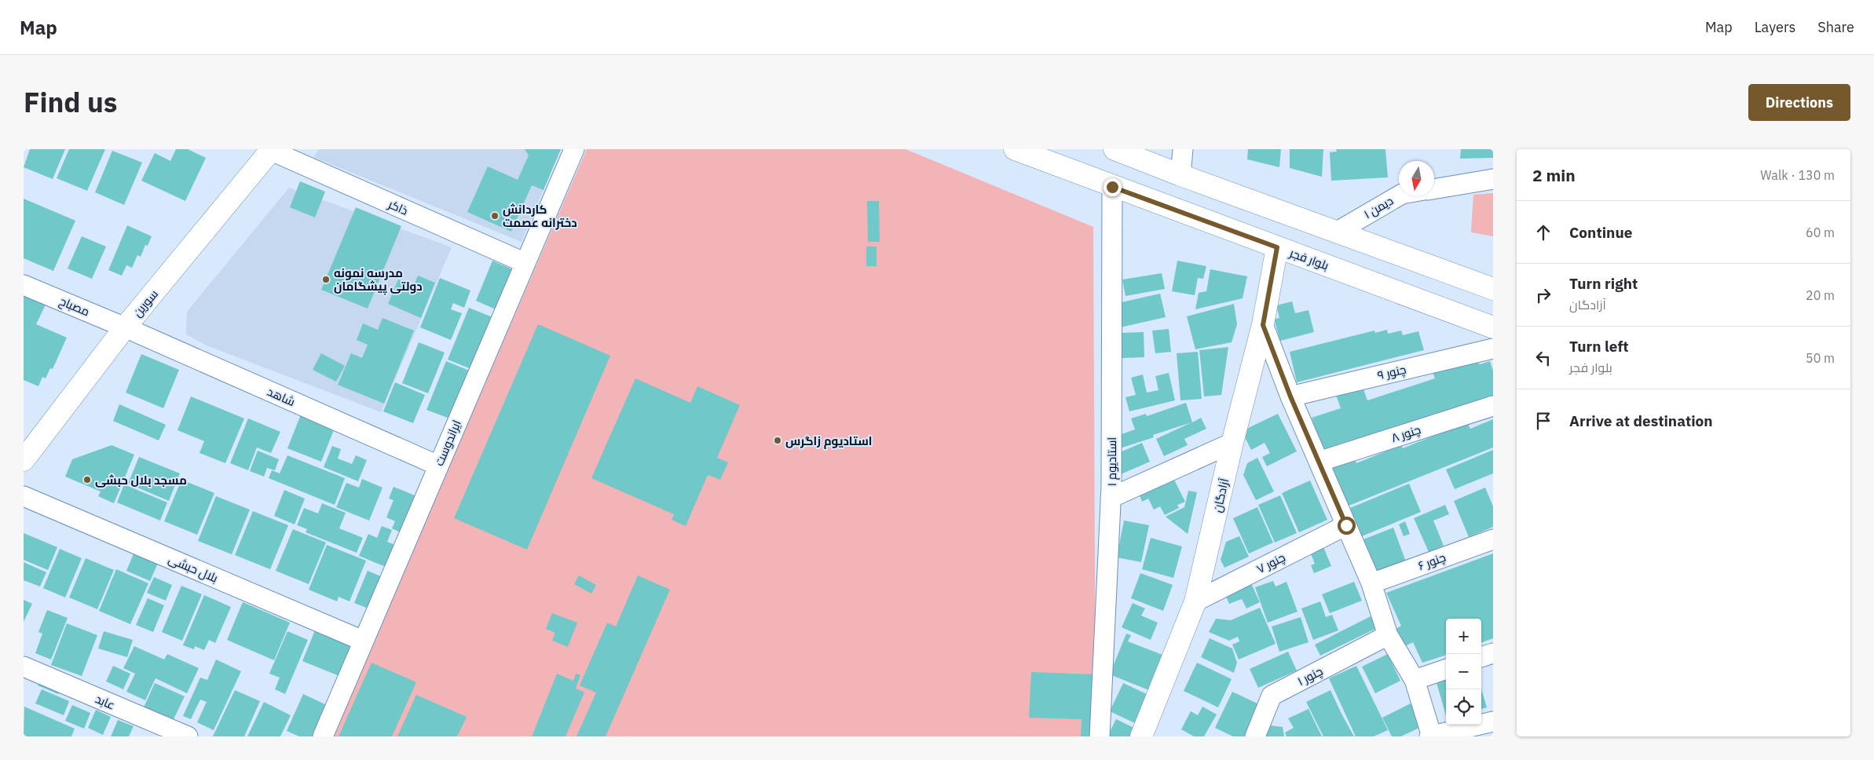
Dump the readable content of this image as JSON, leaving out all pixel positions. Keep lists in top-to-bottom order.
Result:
{
  "streets": {
    "main road": ["بلوار فجر", "سورین", "آزادگان"],
    "street": [
      "ذاکر",
      "دیمن ۱",
      "مصباح",
      "چنور ۹",
      "شاهد",
      "چنور ۸",
      "ایراندوست",
      "استادیوم ۱",
      "چنور ۶",
      "چنور ۷",
      "بلال حبشی",
      "چنور ۱",
      "عابد"
    ]
  },
  "crossings": [
    ["ذاکر", "سورین"],
    ["ذاکر", "ایراندوست"],
    ["بلوار فجر", "استادیوم ۱"],
    ["بلوار فجر", "آزادگان"],
    ["سورین", "مصباح"],
    ["سورین", "شاهد"],
    ["مصباح", "شاهد"],
    ["شاهد", "ایراندوست"],
    ["ایراندوست", "بلال حبشی"],
    ["آزادگان", "چنور ۷"]
  ],
  "places": [
    "کاردانش دخترانه عصمت",
    "مدرسه نمونه دولتی پیشگامان",
    "استادیوم زاگرس",
    "مسجد بلال حبشی"
  ],
  "north": "bottom",
  "page": {
    "header": "Map",
    "nav": ["Map", "Layers", "Share"],
    "title": "Find us",
    "buttons": "Directions",
    "heading": ["2 min", "Walk · 130 m"],
    "list": [
      ["Continue", "60 m"],
      ["Turn right", "آزادگان", "20 m"],
      ["Turn left", "بلوار فجر", "50 m"],
      "Arrive at destination"
    ],
    "map_buttons": ["+", "−"]
  }
}
